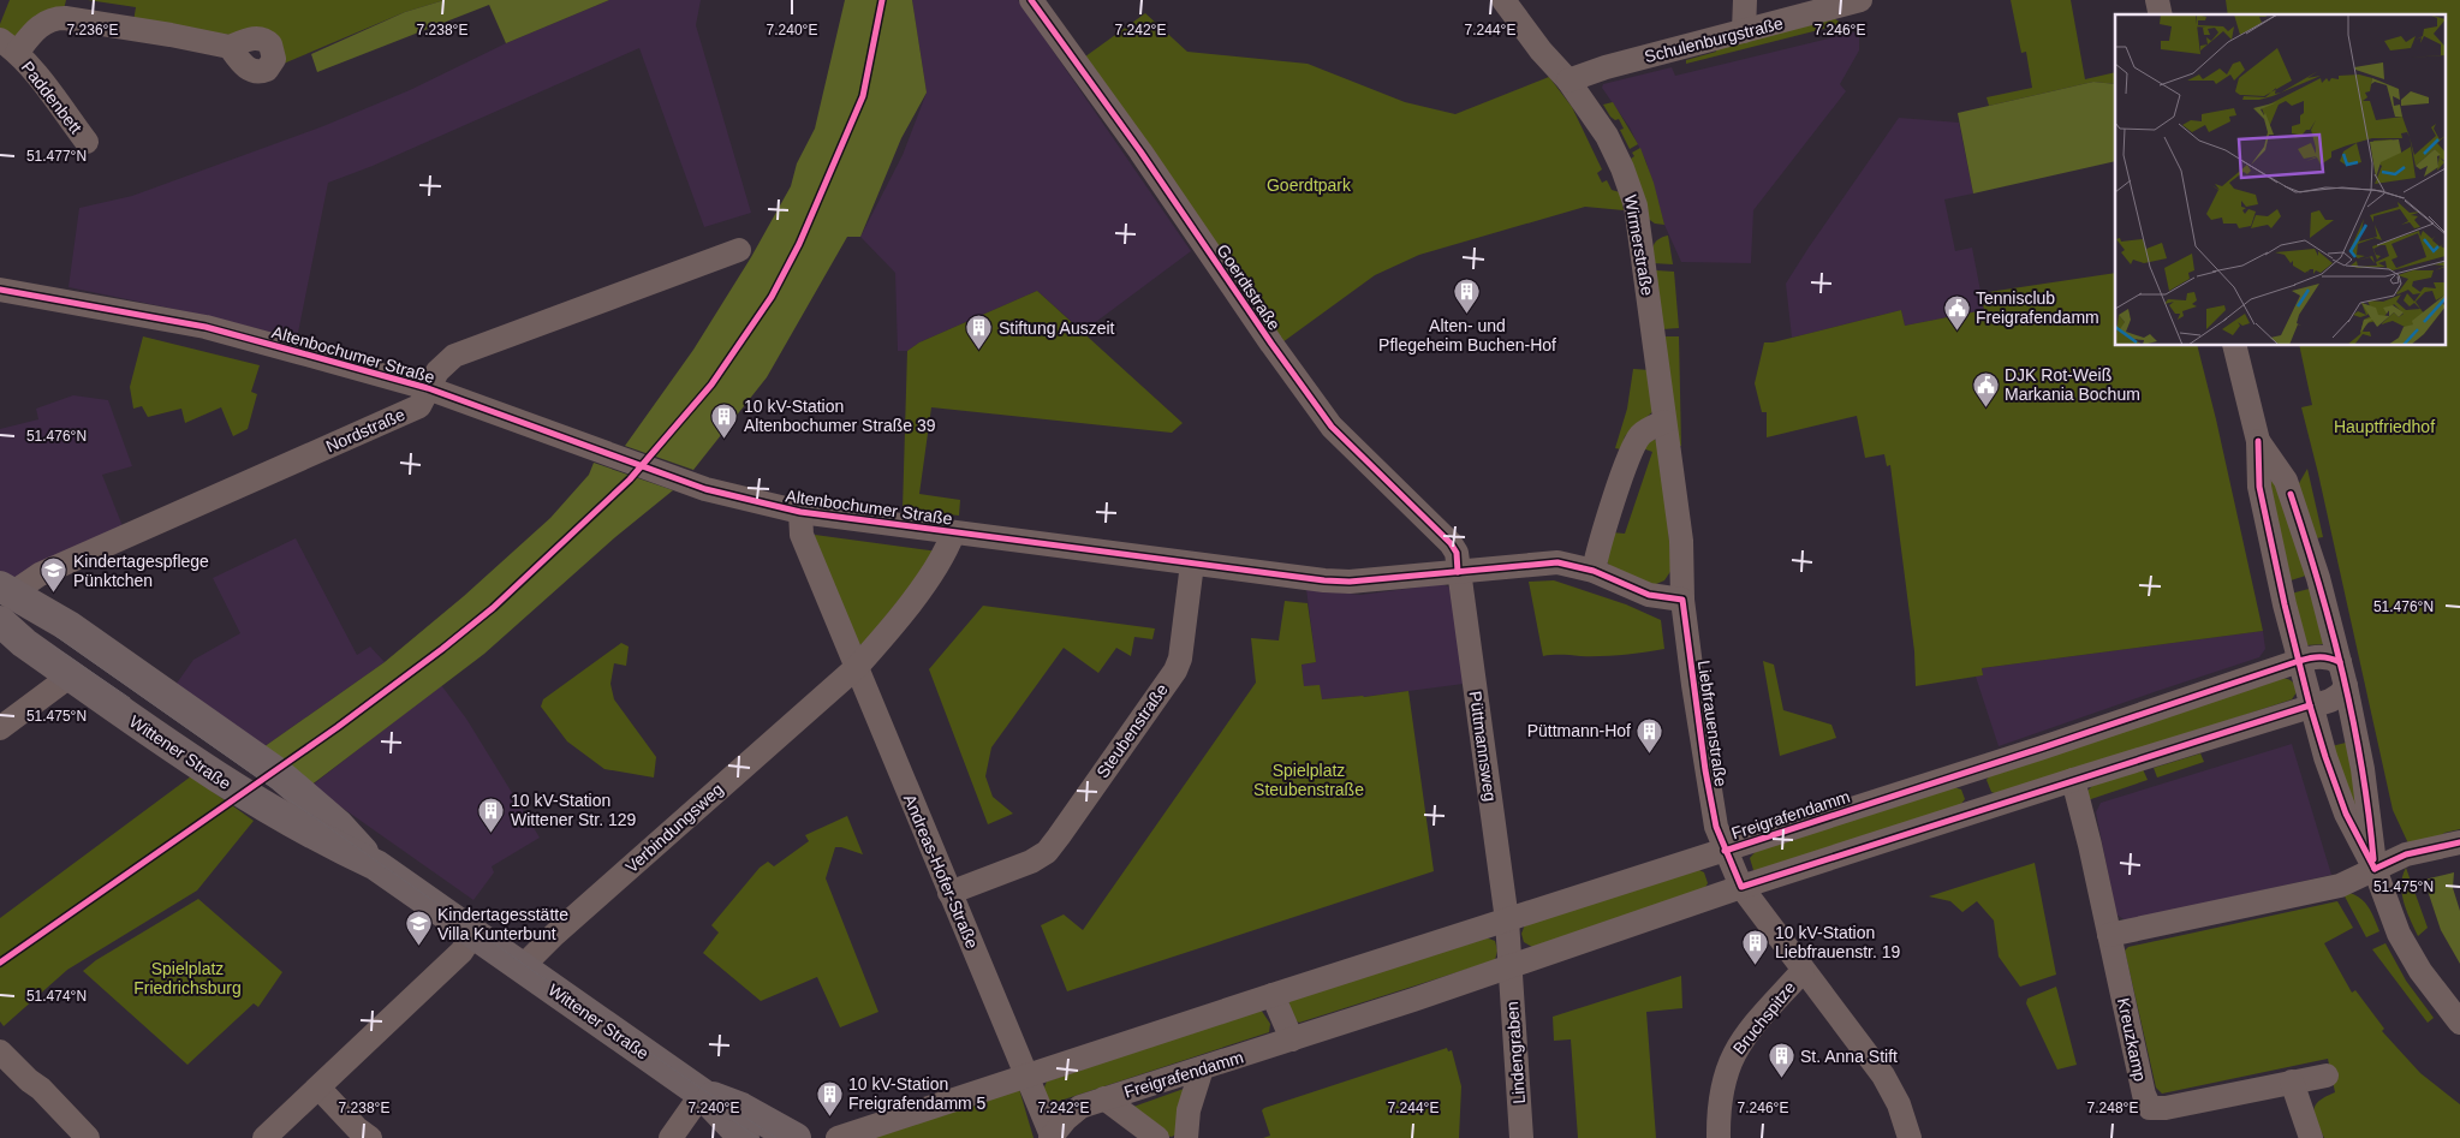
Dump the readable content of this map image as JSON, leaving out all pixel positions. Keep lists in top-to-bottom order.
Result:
{
  "streets": {
    "main road": ["Wittener Straße"],
    "street": [
      "Schulenburgstraße",
      "Paddenbett",
      "Wirmerstraße",
      "Goerdtstraße",
      "Altenbochumer Straße",
      "Nordstraße",
      "Liebfrauenstraße",
      "Steubenstraße",
      "Püttmannsweg",
      "Freigrafendamm",
      "Verbindungsweg",
      "Andreas-Hofer-Straße",
      "Bruchspitze",
      "Kreuzkamp",
      "Lindengraben"
    ]
  },
  "crossings": [
    ["Schulenburgstraße", "Wirmerstraße"],
    ["Wirmerstraße", "Altenbochumer Straße"],
    ["Wirmerstraße", "Liebfrauenstraße"],
    ["Goerdtstraße", "Altenbochumer Straße"],
    ["Goerdtstraße", "Püttmannsweg"],
    ["Altenbochumer Straße", "Nordstraße"],
    ["Altenbochumer Straße", "Liebfrauenstraße"],
    ["Altenbochumer Straße", "Steubenstraße"],
    ["Altenbochumer Straße", "Püttmannsweg"],
    ["Altenbochumer Straße", "Andreas-Hofer-Straße"],
    ["Nordstraße", "Wittener Straße"],
    ["Liebfrauenstraße", "Freigrafendamm"],
    ["Steubenstraße", "Andreas-Hofer-Straße"],
    ["Püttmannsweg", "Freigrafendamm"],
    ["Wittener Straße", "Verbindungsweg"],
    ["Freigrafendamm", "Andreas-Hofer-Straße"],
    ["Freigrafendamm", "Kreuzkamp"],
    ["Freigrafendamm", "Lindengraben"],
    ["Verbindungsweg", "Andreas-Hofer-Straße"]
  ],
  "parks": [
    "Goerdtpark",
    "Hauptfriedhof",
    "Spielplatz Steubenstraße",
    "Spielplatz Friedrichsburg"
  ],
  "places": {
    "building": [
      "Alten- und Pflegeheim Buchen-Hof",
      "Stiftung Auszeit",
      "10 kV-Station Altenbochumer Straße 39",
      "Püttmann-Hof",
      "10 kV-Station Wittener Str. 129",
      "10 kV-Station Liebfrauenstr. 19",
      "St. Anna Stift",
      "10 kV-Station Freigrafendamm 5"
    ],
    "public building": ["Tennisclub Freigrafendamm", "DJK Rot-Weiß Markania Bochum"],
    "school or university": ["Kindertagespflege Pünktchen", "Kindertagesstätte Villa Kunterbunt"]
  },
  "coordinates": [
    "7.236°E",
    "7.238°E",
    "7.240°E",
    "7.242°E",
    "7.244°E",
    "7.246°E",
    "51.477°N",
    "51.476°N",
    "51.475°N",
    "51.474°N",
    "7.248°E"
  ]
}
